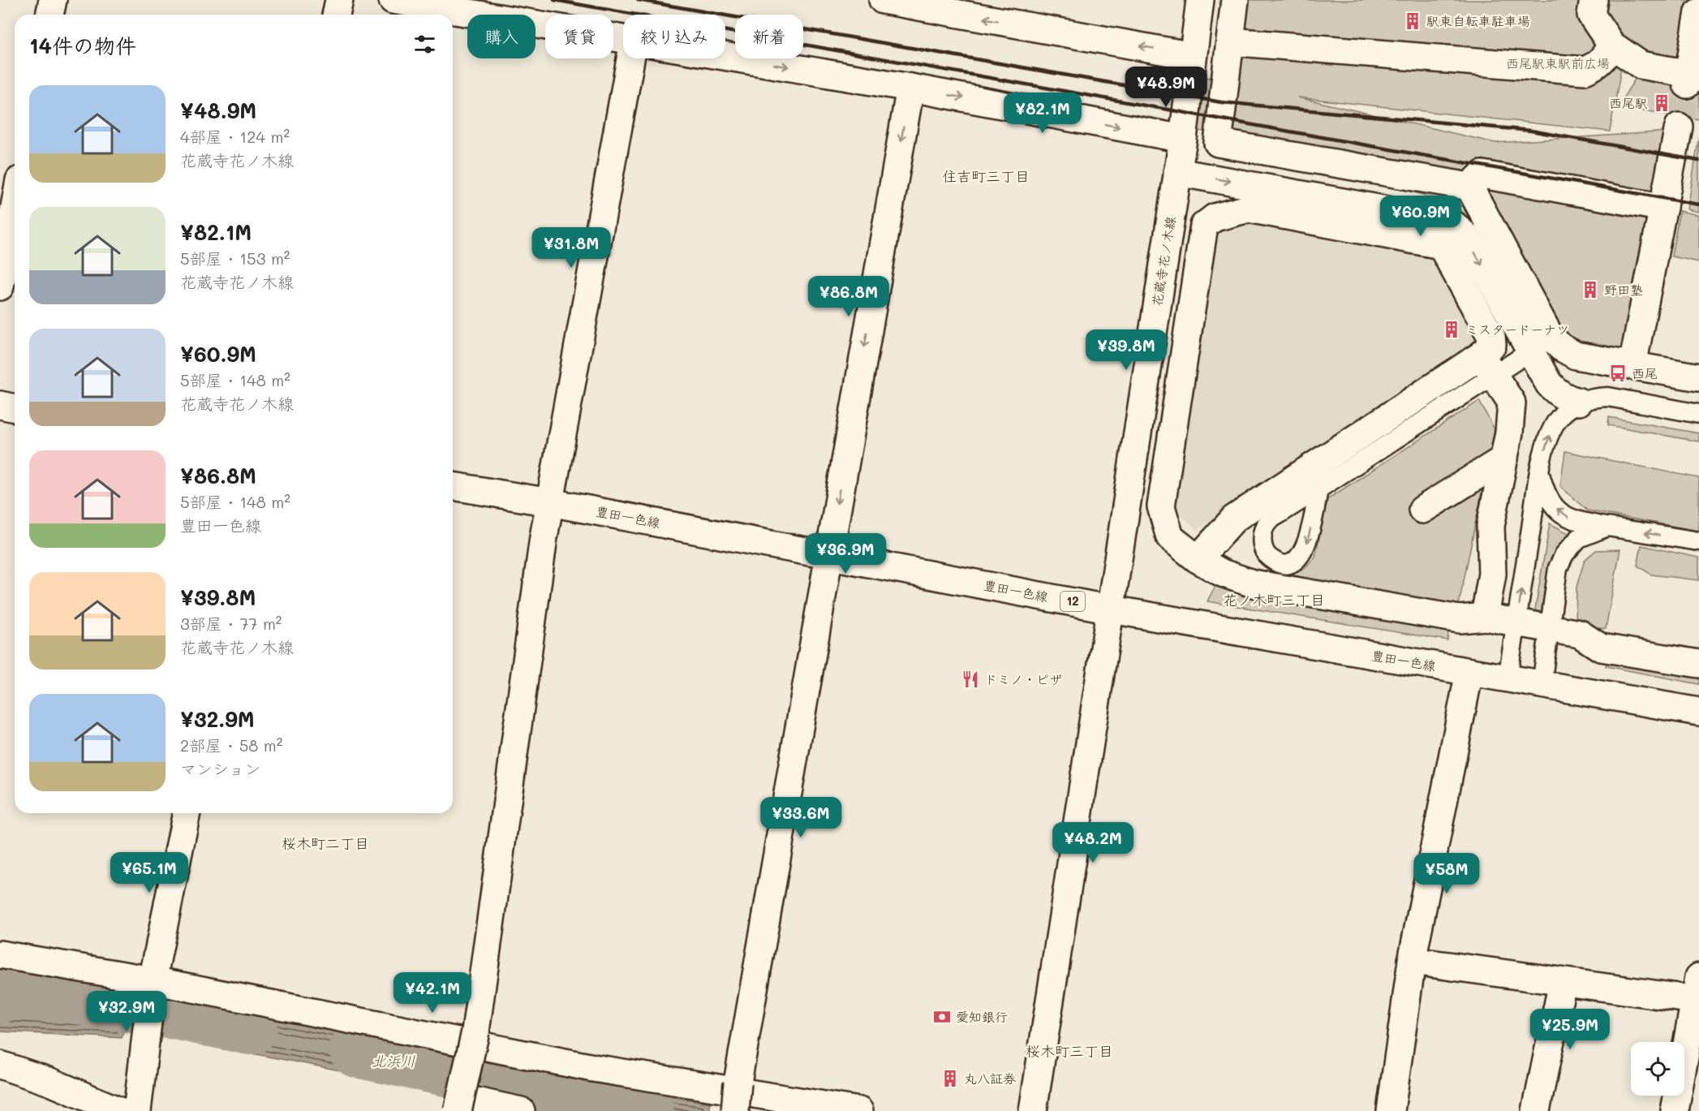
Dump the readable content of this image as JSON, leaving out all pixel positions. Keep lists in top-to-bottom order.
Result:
{
  "streets": {
    "street": ["花蔵寺花ノ木線", "豊田一色線", "12"]
  },
  "crossings": [
    ["花蔵寺花ノ木線", "豊田一色線"]
  ],
  "districts": [
    "住吉町三丁目",
    "花ノ木町三丁目",
    "桜木町二丁目",
    "桜木町三丁目"
  ],
  "water": ["北浜川"],
  "parks": ["西尾駅東駅前広場"],
  "places": {
    "building": [
      "駅東自転車駐車場",
      "西尾駅",
      "野田塾",
      "ミスタードーナツ",
      "丸八証券"
    ],
    "bus stop": ["西尾"],
    "restaurant": ["ドミノ・ピザ"],
    "bank": ["愛知銀行"]
  },
  "page": {
    "chip": [
      "購入",
      "賃貸",
      "絞り込み",
      "新着"
    ],
    "heading": "14件の物件",
    "price": [
      "¥48.9M",
      "¥82.1M",
      "¥60.9M",
      "¥31.8M",
      "¥86.8M",
      "¥39.8M",
      "¥36.9M",
      "¥33.6M",
      "¥48.2M",
      "¥65.1M",
      "¥58M",
      "¥42.1M",
      "¥32.9M",
      "¥25.9M"
    ],
    "list": [
      {
        "name": "¥48.9M",
        "note": "4部屋 · 124 m² · 花蔵寺花ノ木線"
      },
      {
        "name": "¥82.1M",
        "note": "5部屋 · 153 m² · 花蔵寺花ノ木線"
      },
      {
        "name": "¥60.9M",
        "note": "5部屋 · 148 m² · 花蔵寺花ノ木線"
      },
      {
        "name": "¥86.8M",
        "note": "5部屋 · 148 m² · 豊田一色線"
      },
      {
        "name": "¥39.8M",
        "note": "3部屋 · 77 m² · 花蔵寺花ノ木線"
      },
      {
        "name": "¥32.9M",
        "note": "2部屋 · 58 m² · マンション"
      }
    ]
  }
}
